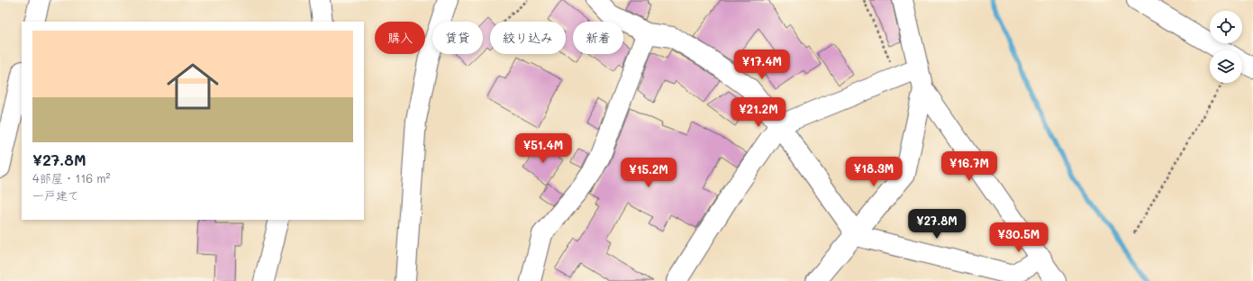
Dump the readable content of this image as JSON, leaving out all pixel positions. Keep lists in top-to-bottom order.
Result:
{
  "page": {
    "chip": [
      "購入",
      "賃貸",
      "絞り込み",
      "新着"
    ],
    "list": [
      {
        "name": "¥27.8M",
        "note": "4部屋 · 116 m² · 一戸建て"
      }
    ],
    "price": [
      "¥17.4M",
      "¥21.2M",
      "¥51.4M",
      "¥16.7M",
      "¥18.3M",
      "¥15.2M",
      "¥27.8M",
      "¥30.5M"
    ]
  }
}
